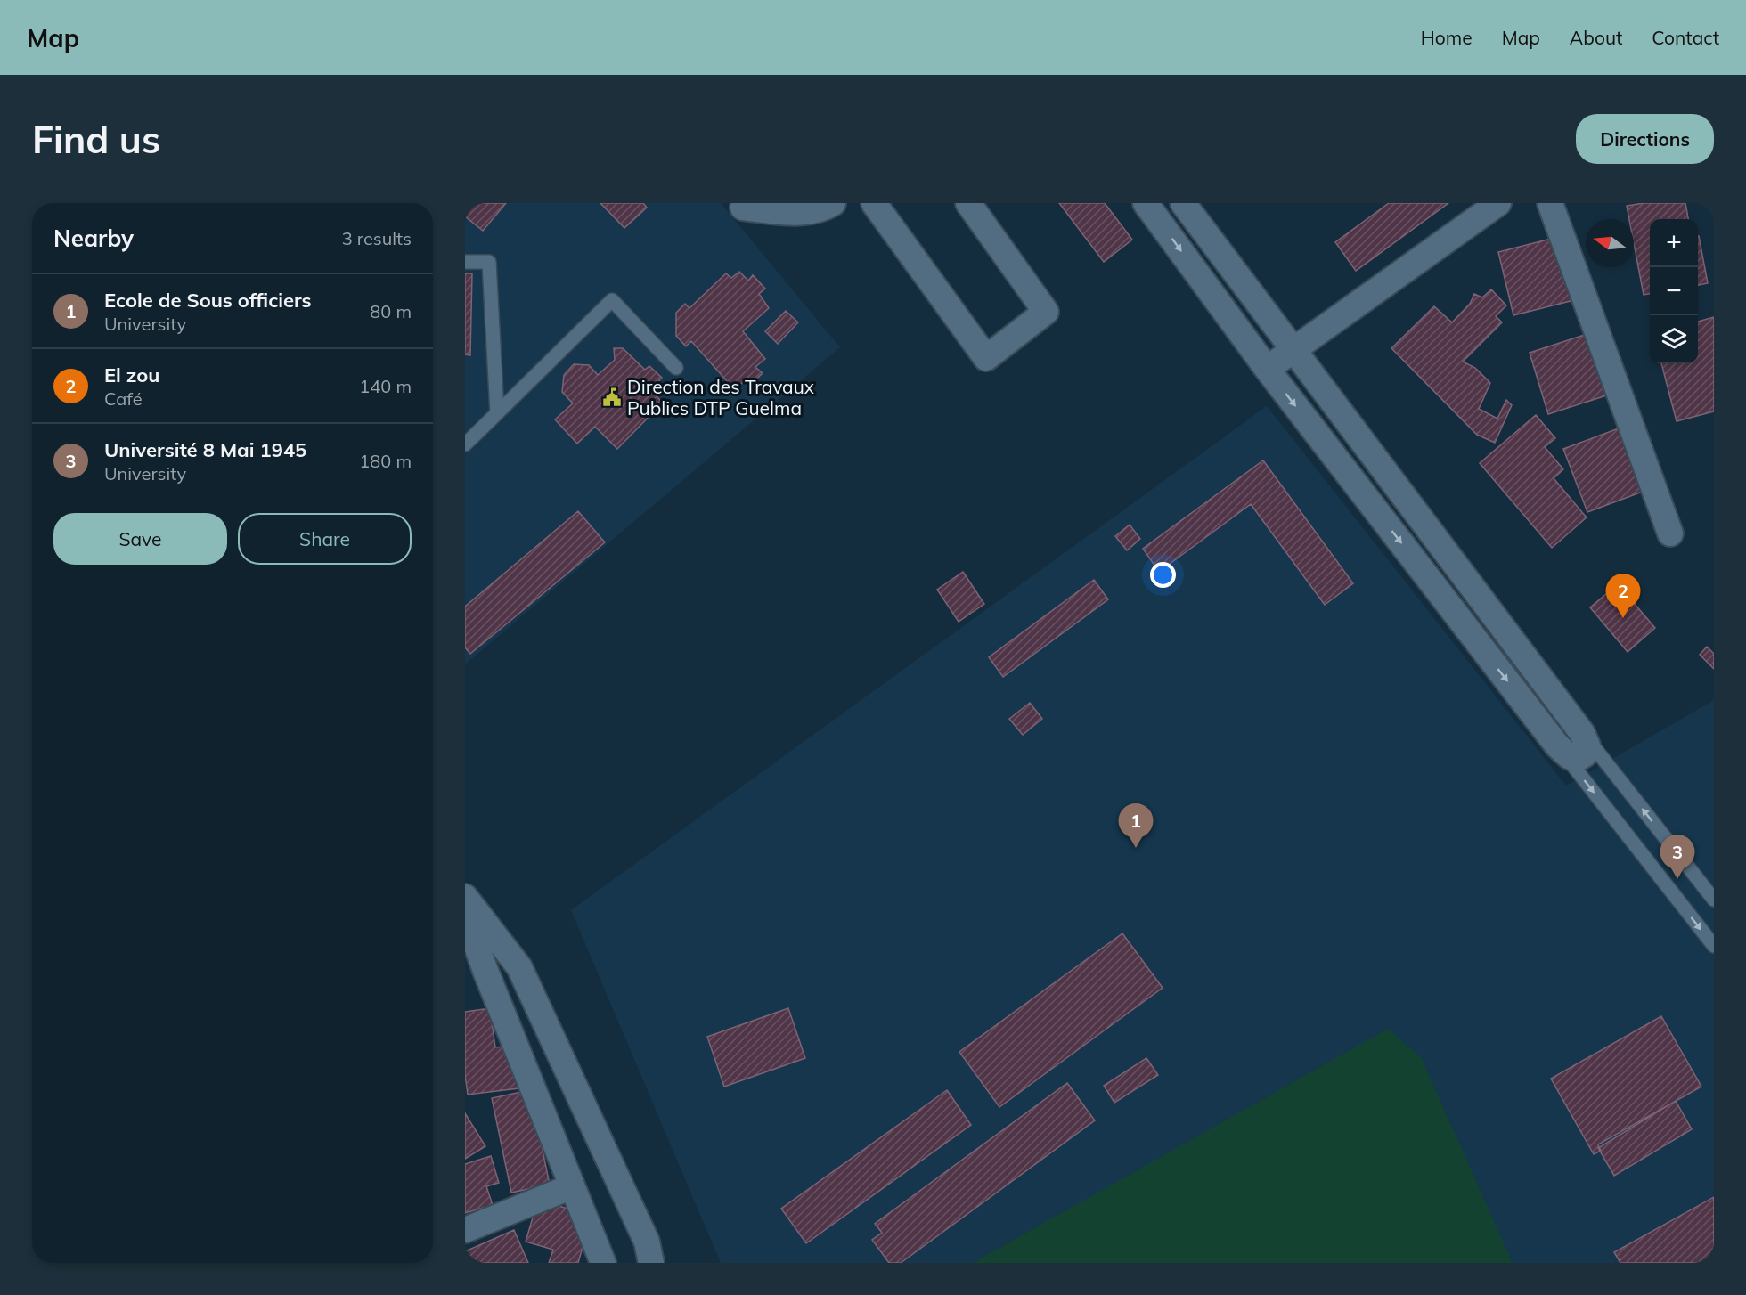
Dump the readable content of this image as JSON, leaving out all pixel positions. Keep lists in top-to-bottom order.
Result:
{
  "places": {
    "public building": ["Direction des Travaux Publics DTP Guelma"]
  },
  "north": "left",
  "page": {
    "header": "Map",
    "nav": [
      "Home",
      "Map",
      "About",
      "Contact"
    ],
    "buttons": [
      "Directions",
      ["Save", "Share"]
    ],
    "title": "Find us",
    "heading": ["Nearby", "3 results"],
    "map_buttons": ["+", "−"],
    "list": [
      {
        "mark": "1",
        "name": "Ecole de Sous officiers",
        "note": "University",
        "value": "80 m"
      },
      {
        "mark": "2",
        "name": "El zou",
        "note": "Café",
        "value": "140 m"
      },
      {
        "mark": "3",
        "name": "Université 8 Mai 1945",
        "note": "University",
        "value": "180 m"
      }
    ],
    "pins": ["2", "1", "3"]
  }
}
